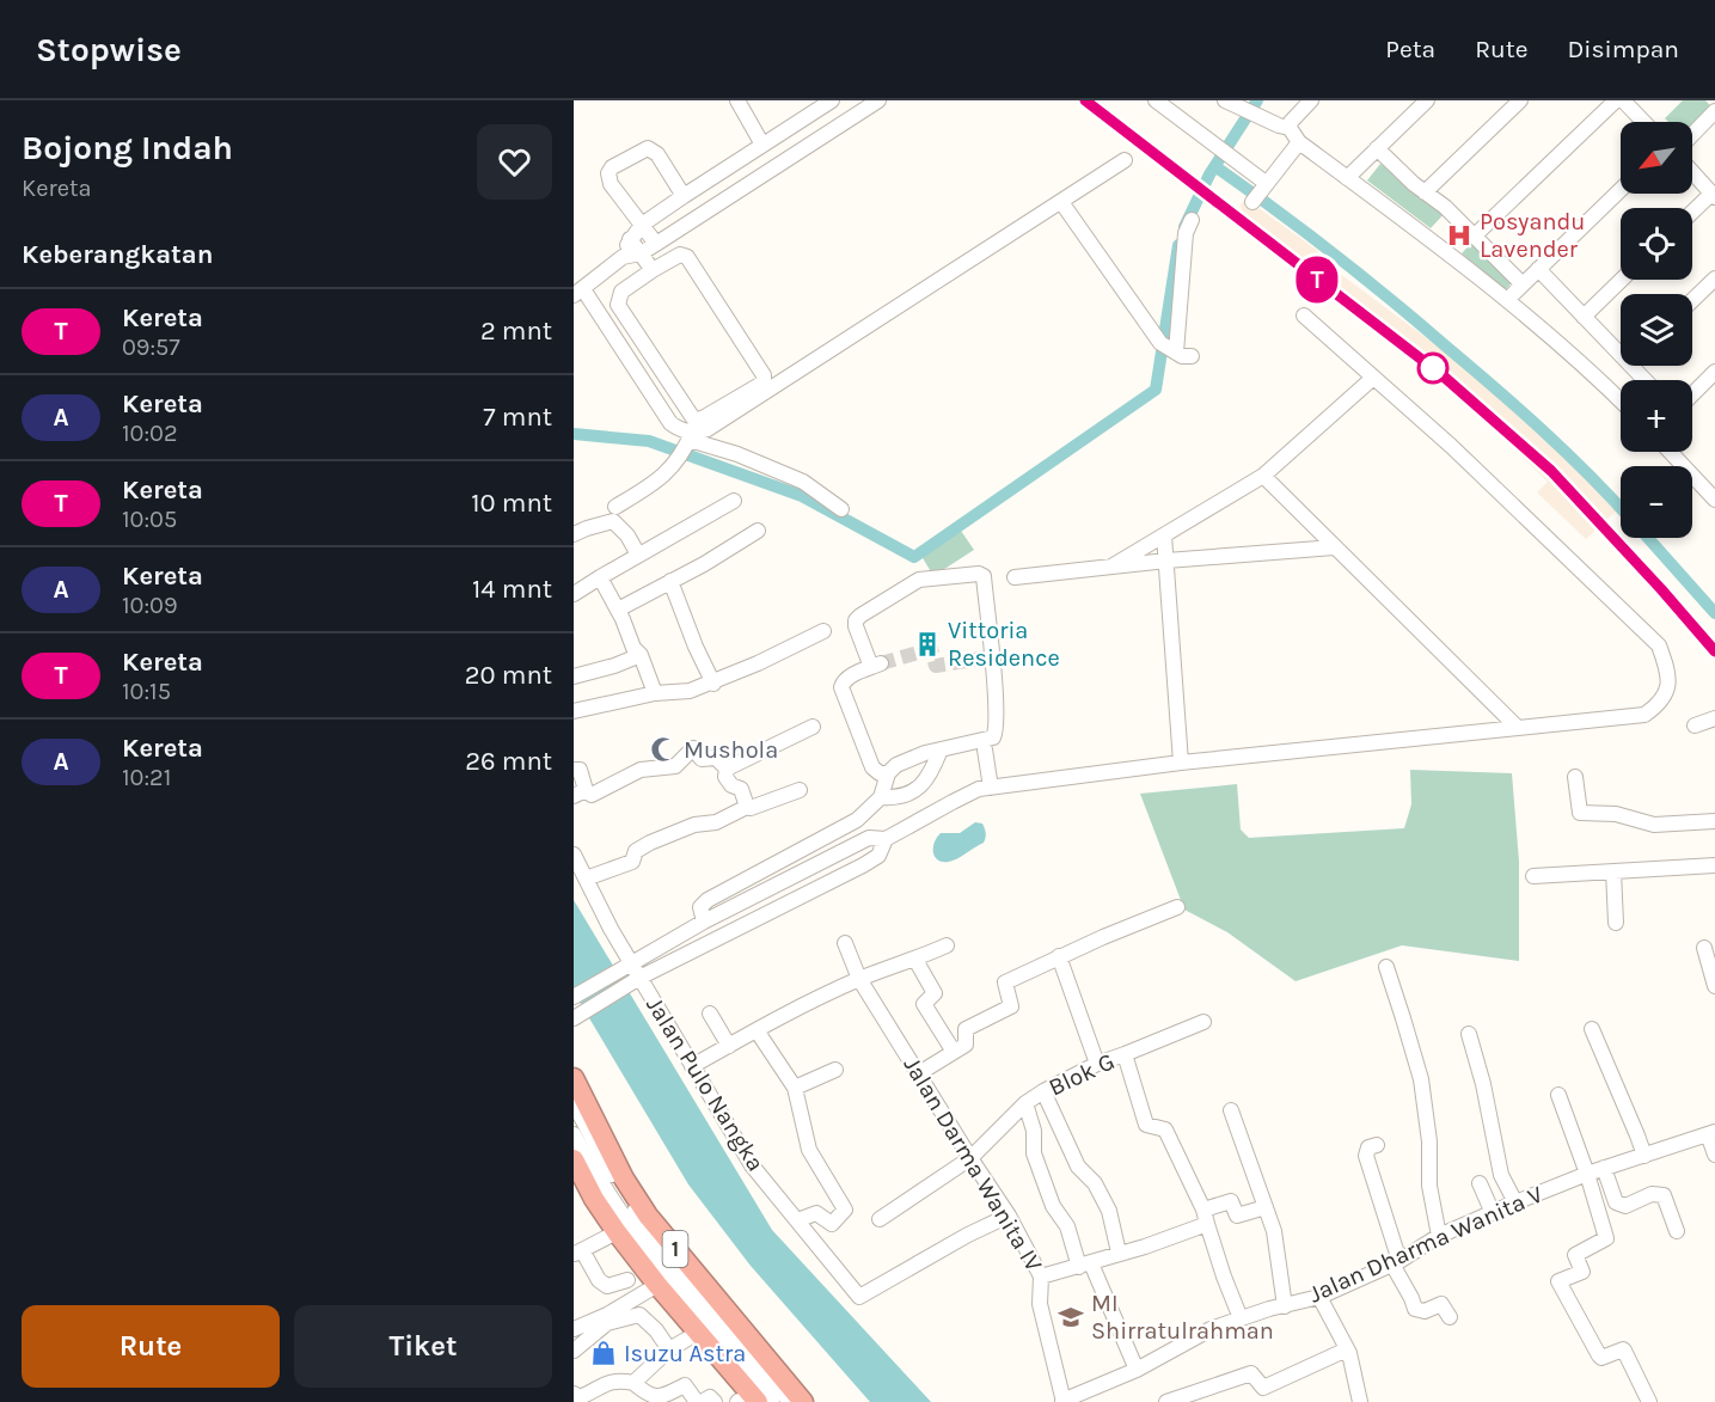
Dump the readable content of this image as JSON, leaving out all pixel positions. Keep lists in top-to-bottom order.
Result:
{
  "streets": {
    "highway": ["1"],
    "street": [
      "Blok G",
      "Jalan Pulo Nangka",
      "Jalan Darma Wanita IV",
      "Jalan Dharma Wanita V"
    ]
  },
  "crossings": [
    ["Blok G", "Jalan Darma Wanita IV"],
    ["Jalan Pulo Nangka", "Jalan Darma Wanita IV"],
    ["Jalan Darma Wanita IV", "Jalan Dharma Wanita V"]
  ],
  "places": {
    "hospital": ["Posyandu Lavender"],
    "building": ["Vittoria Residence"],
    "mosque": ["Mushola"],
    "school or university": ["MI Shirratulrahman"],
    "shop": ["Isuzu Astra"]
  },
  "north": "bottom left",
  "page": {
    "header": "Stopwise",
    "nav": ["Peta", "Rute", "Disimpan"],
    "heading": [
      ["Bojong Indah", "Kereta"],
      "Keberangkatan"
    ],
    "on_map": "T",
    "map_buttons": ["+", "−"],
    "list": [
      {
        "mark": "T",
        "name": "Kereta",
        "note": "09:57",
        "value": "2 mnt"
      },
      {
        "mark": "A",
        "name": "Kereta",
        "note": "10:02",
        "value": "7 mnt"
      },
      {
        "mark": "T",
        "name": "Kereta",
        "note": "10:05",
        "value": "10 mnt"
      },
      {
        "mark": "A",
        "name": "Kereta",
        "note": "10:09",
        "value": "14 mnt"
      },
      {
        "mark": "T",
        "name": "Kereta",
        "note": "10:15",
        "value": "20 mnt"
      },
      {
        "mark": "A",
        "name": "Kereta",
        "note": "10:21",
        "value": "26 mnt"
      }
    ],
    "buttons": ["Rute", "Tiket"]
  }
}
